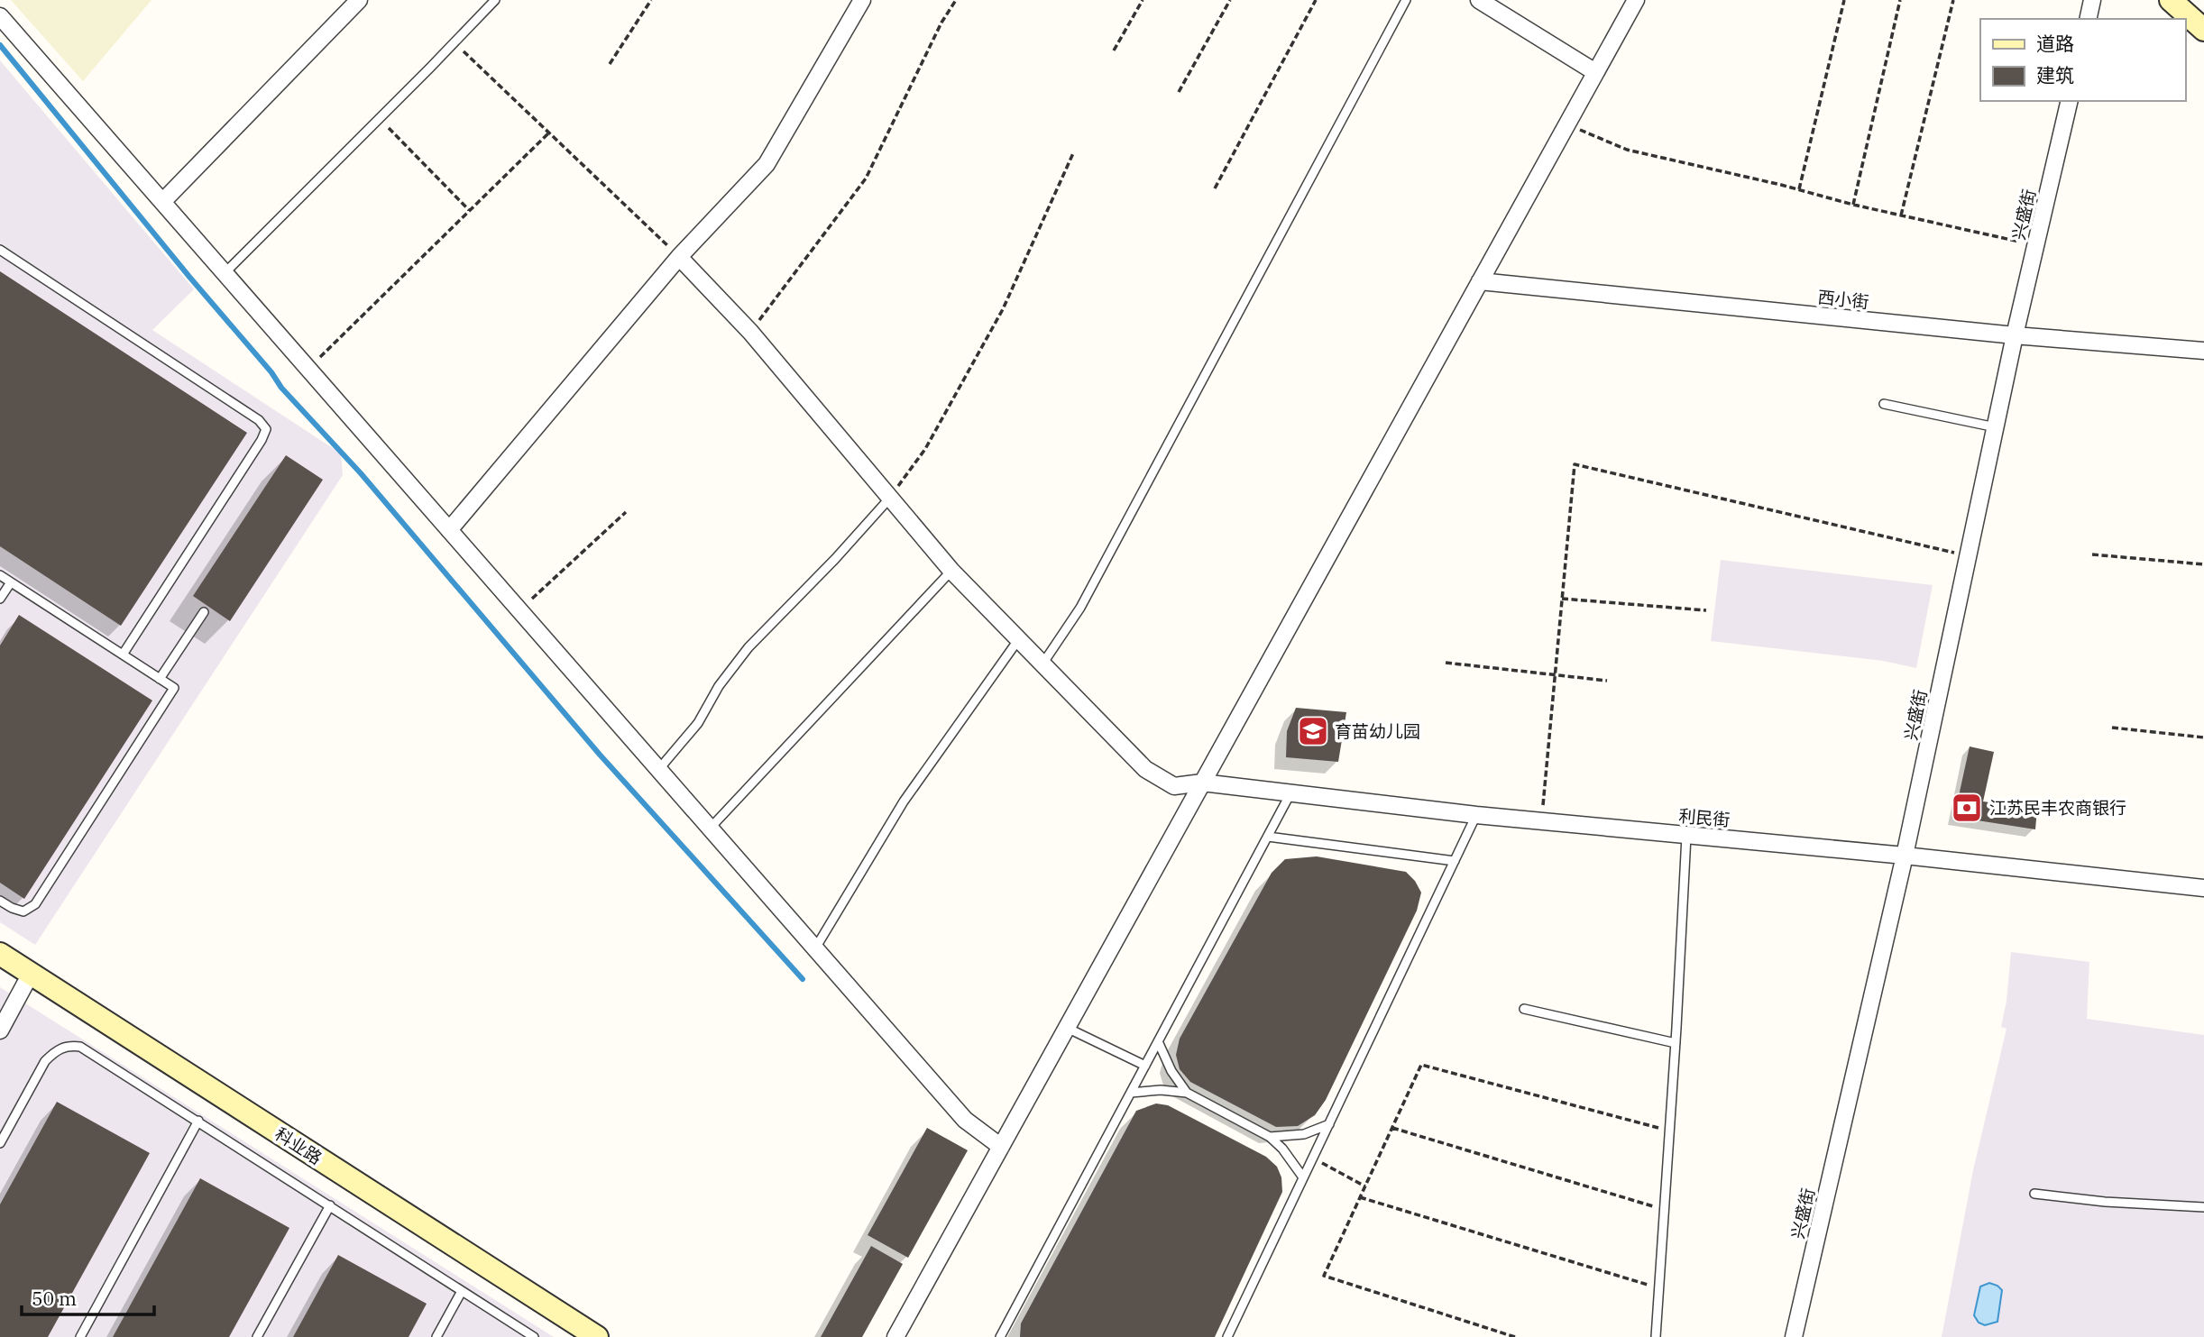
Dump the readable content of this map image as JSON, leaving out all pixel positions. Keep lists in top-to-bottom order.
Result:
{
  "streets": {
    "street": [
      "兴盛街",
      "西小街",
      "利民街",
      "科业路"
    ]
  },
  "crossings": [
    ["兴盛街", "西小街"],
    ["兴盛街", "利民街"]
  ],
  "places": {
    "school or university": ["育苗幼儿园"],
    "bank": ["江苏民丰农商银行"]
  },
  "legend": ["道路", "建筑"],
  "scale_bar": "50 m"
}
